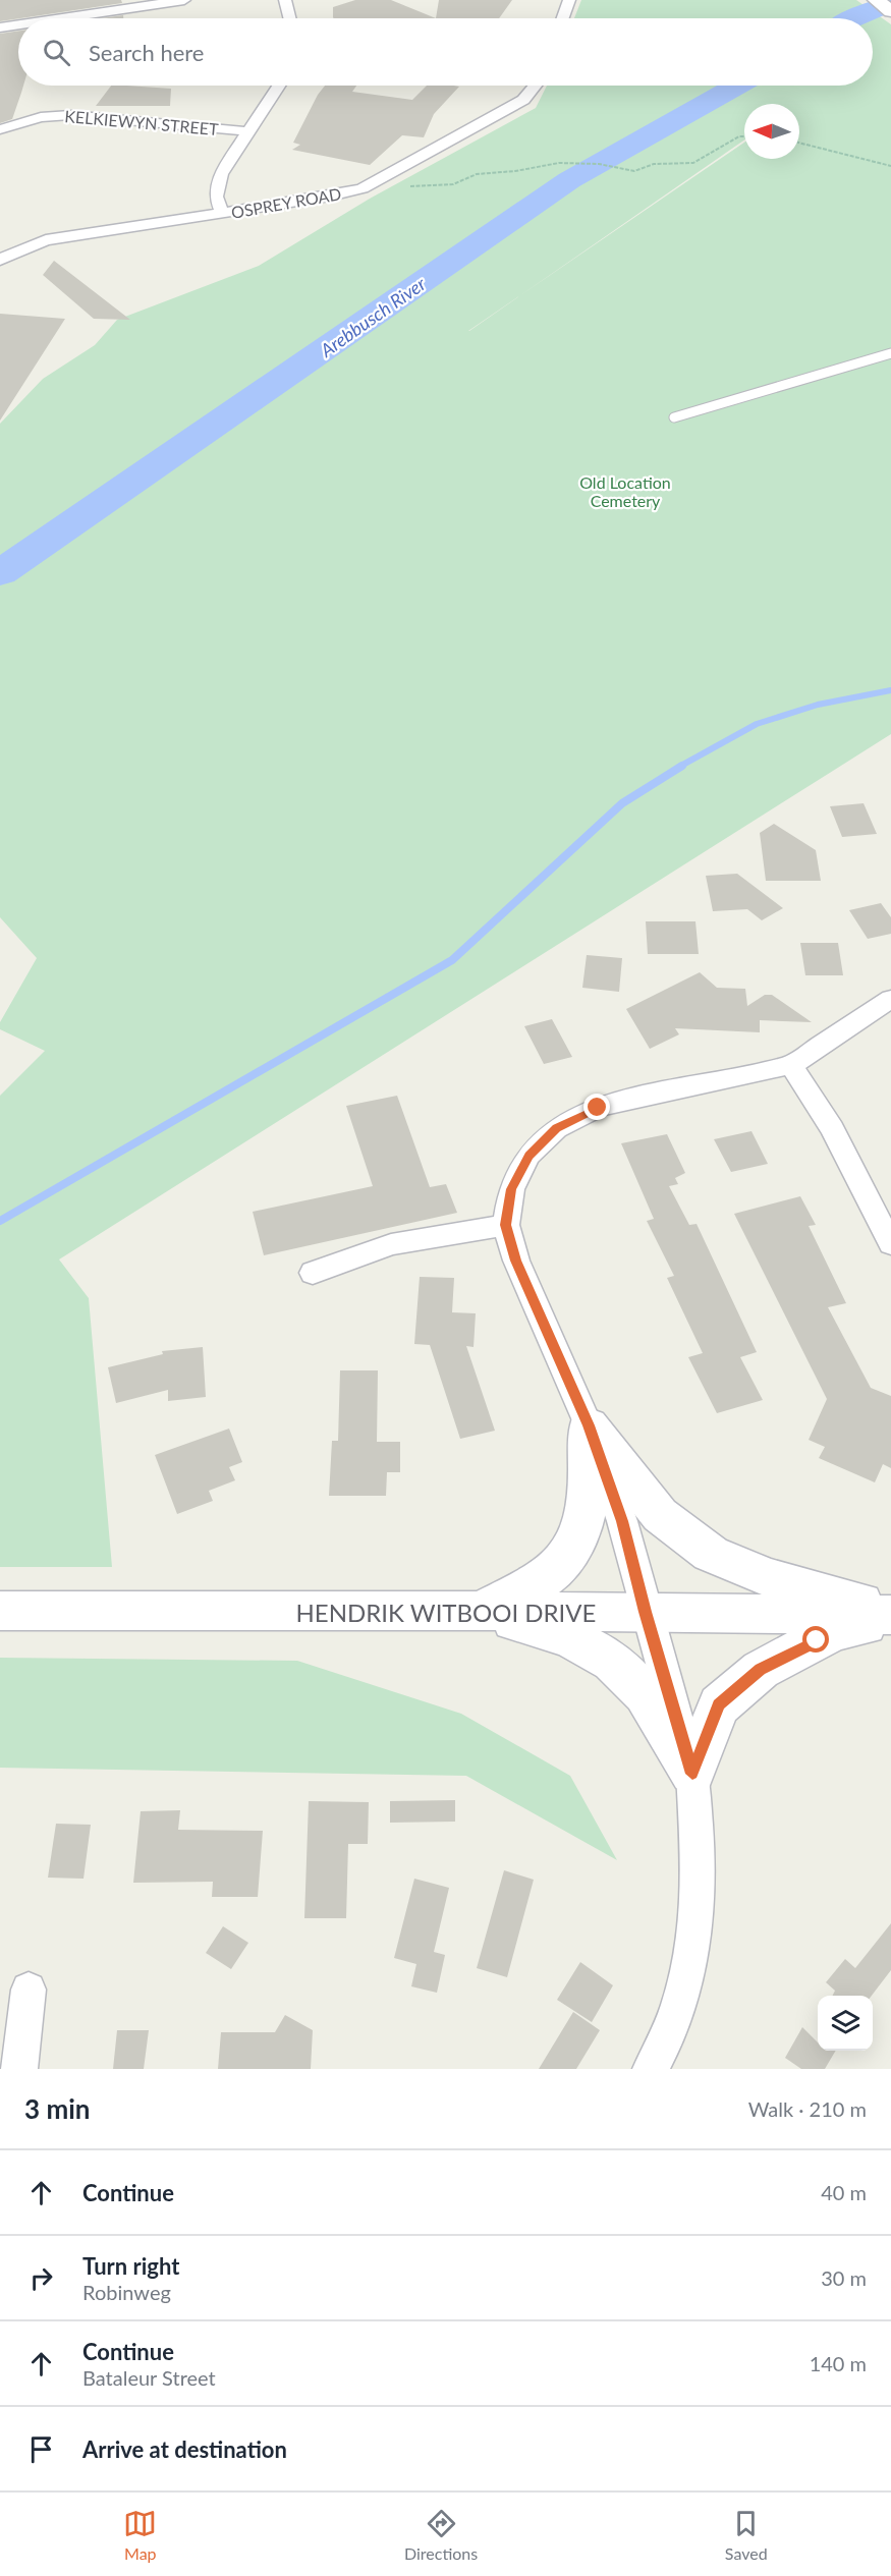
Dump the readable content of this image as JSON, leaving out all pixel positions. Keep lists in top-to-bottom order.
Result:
{
  "streets": {
    "main road": ["HENDRIK WITBOOI DRIVE"],
    "street": ["KELKIEWYN STREET", "OSPREY ROAD"]
  },
  "water": ["Arebbusch River"],
  "parks": ["Old Location Cemetery"],
  "north": "left",
  "page": {
    "search": "Search here",
    "heading": ["3 min", "Walk · 210 m"],
    "list": [
      ["Continue", "40 m"],
      ["Turn right", "Robinweg", "30 m"],
      ["Continue", "Bataleur Street", "140 m"],
      "Arrive at destination"
    ],
    "nav": ["Map", "Directions", "Saved"]
  }
}
